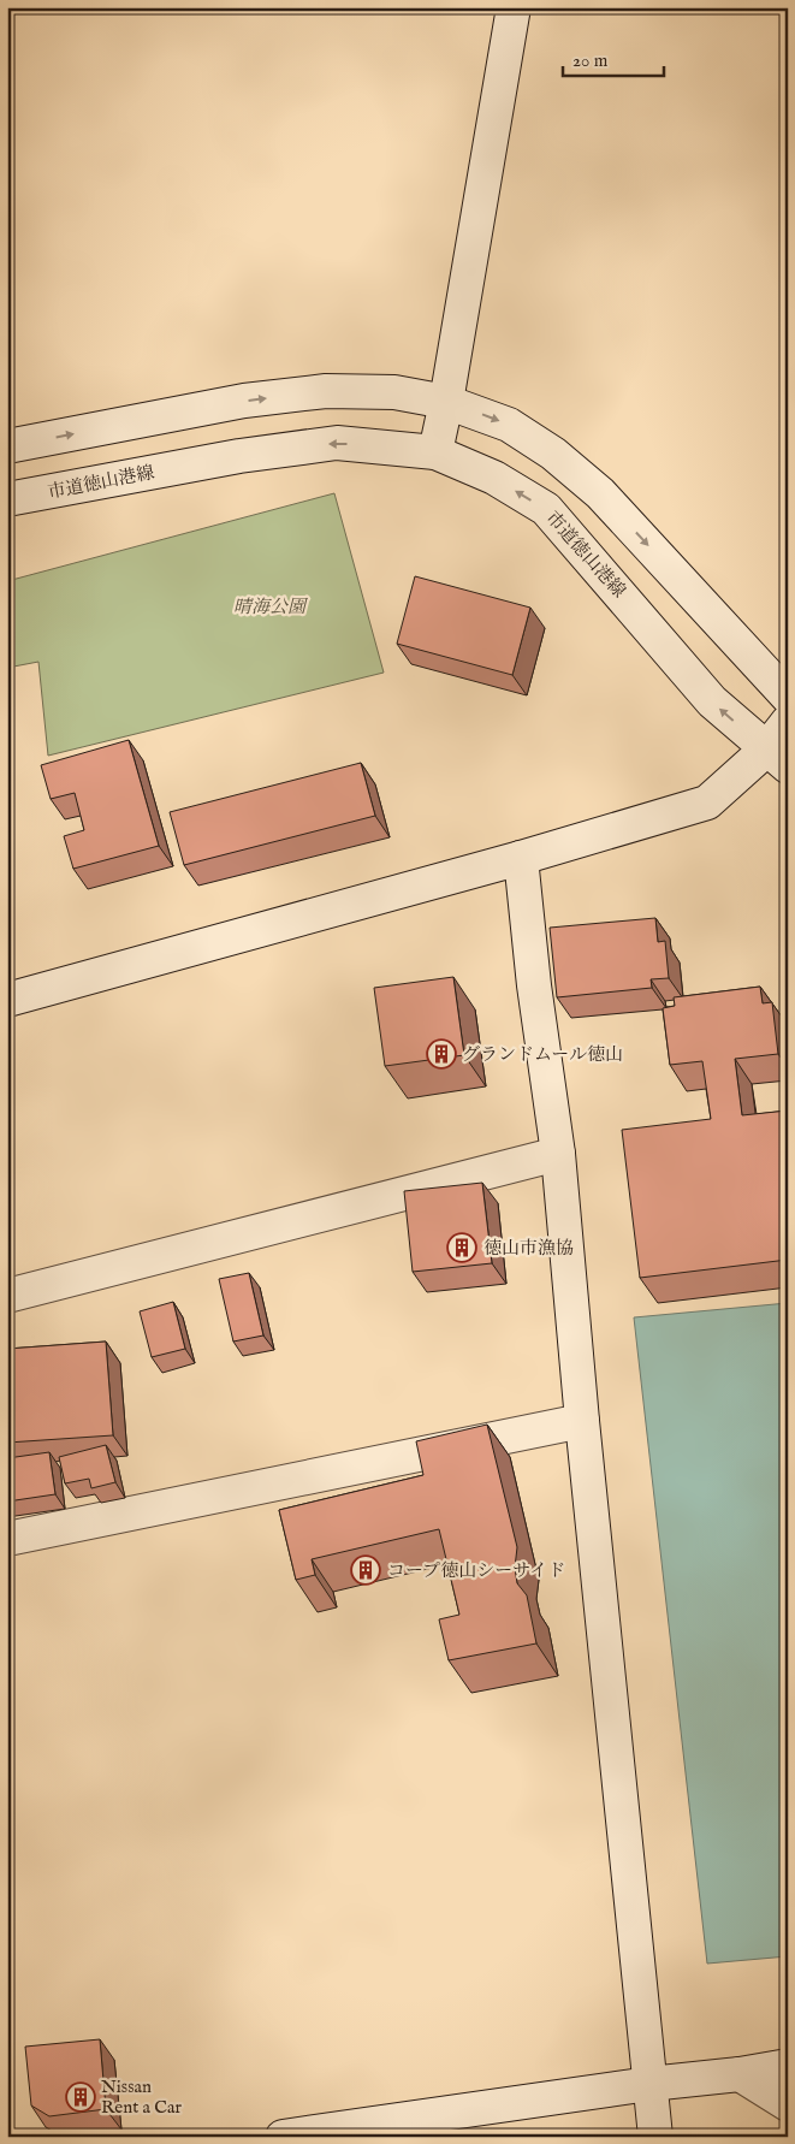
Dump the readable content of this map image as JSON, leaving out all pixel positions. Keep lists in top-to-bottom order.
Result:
{
  "streets": {
    "street": ["市道徳山港線"]
  },
  "parks": ["晴海公園"],
  "places": {
    "building": [
      "グランドムール徳山",
      "徳山市漁協",
      "コープ徳山シーサイド",
      "Nissan Rent a Car"
    ]
  },
  "scale_bar": "20 m"
}
